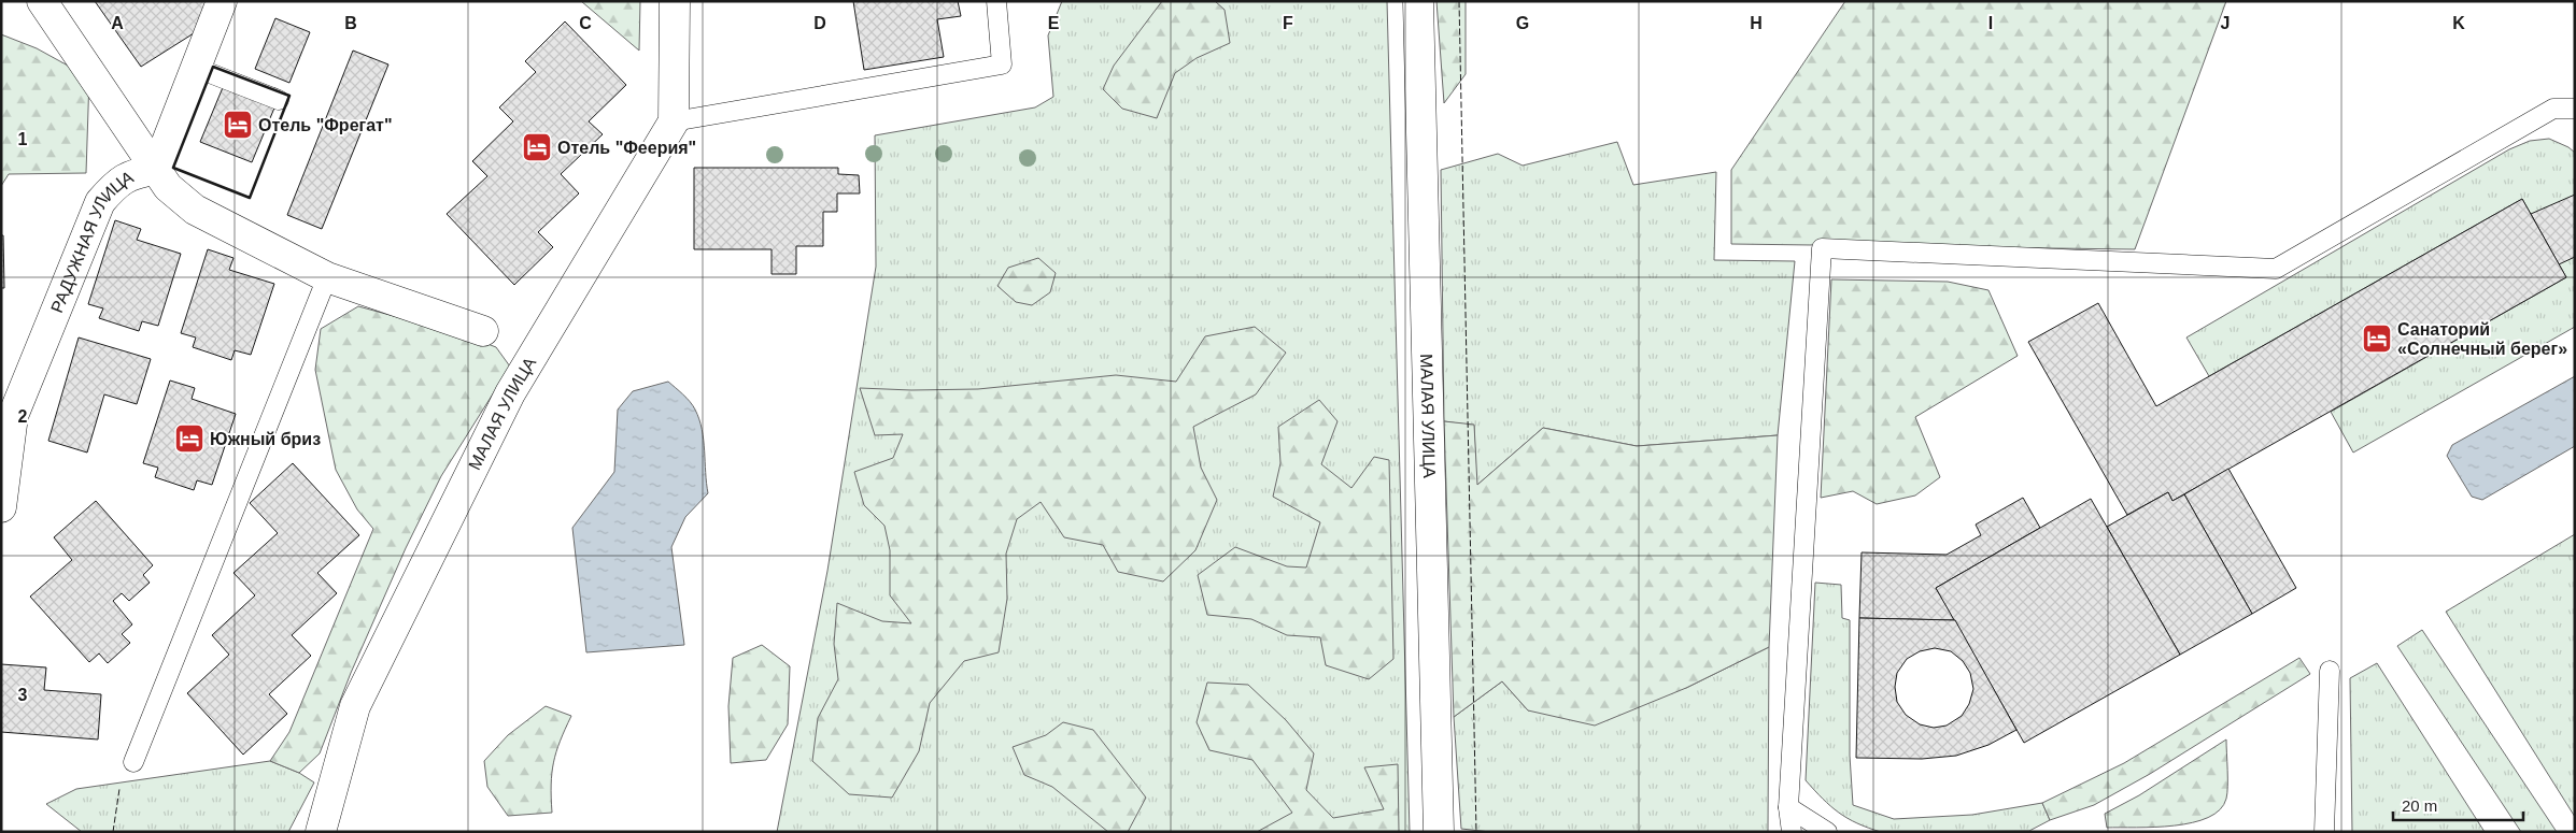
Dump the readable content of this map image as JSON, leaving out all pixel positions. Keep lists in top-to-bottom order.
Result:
{
  "streets": {
    "street": ["РАДУЖНАЯ УЛИЦА", "МАЛАЯ УЛИЦА"]
  },
  "places": {
    "hotel": [
      "Отель \"Фрегат\"",
      "Отель \"Феерия\"",
      "Санаторий «Солнечный берег»",
      "Южный бриз"
    ]
  },
  "scale_bar": "20 m",
  "grid": {
    "columns": [
      "A",
      "B",
      "C",
      "D",
      "E",
      "F",
      "G",
      "H",
      "I",
      "J",
      "K"
    ],
    "rows": ["1", "2", "3"]
  }
}
